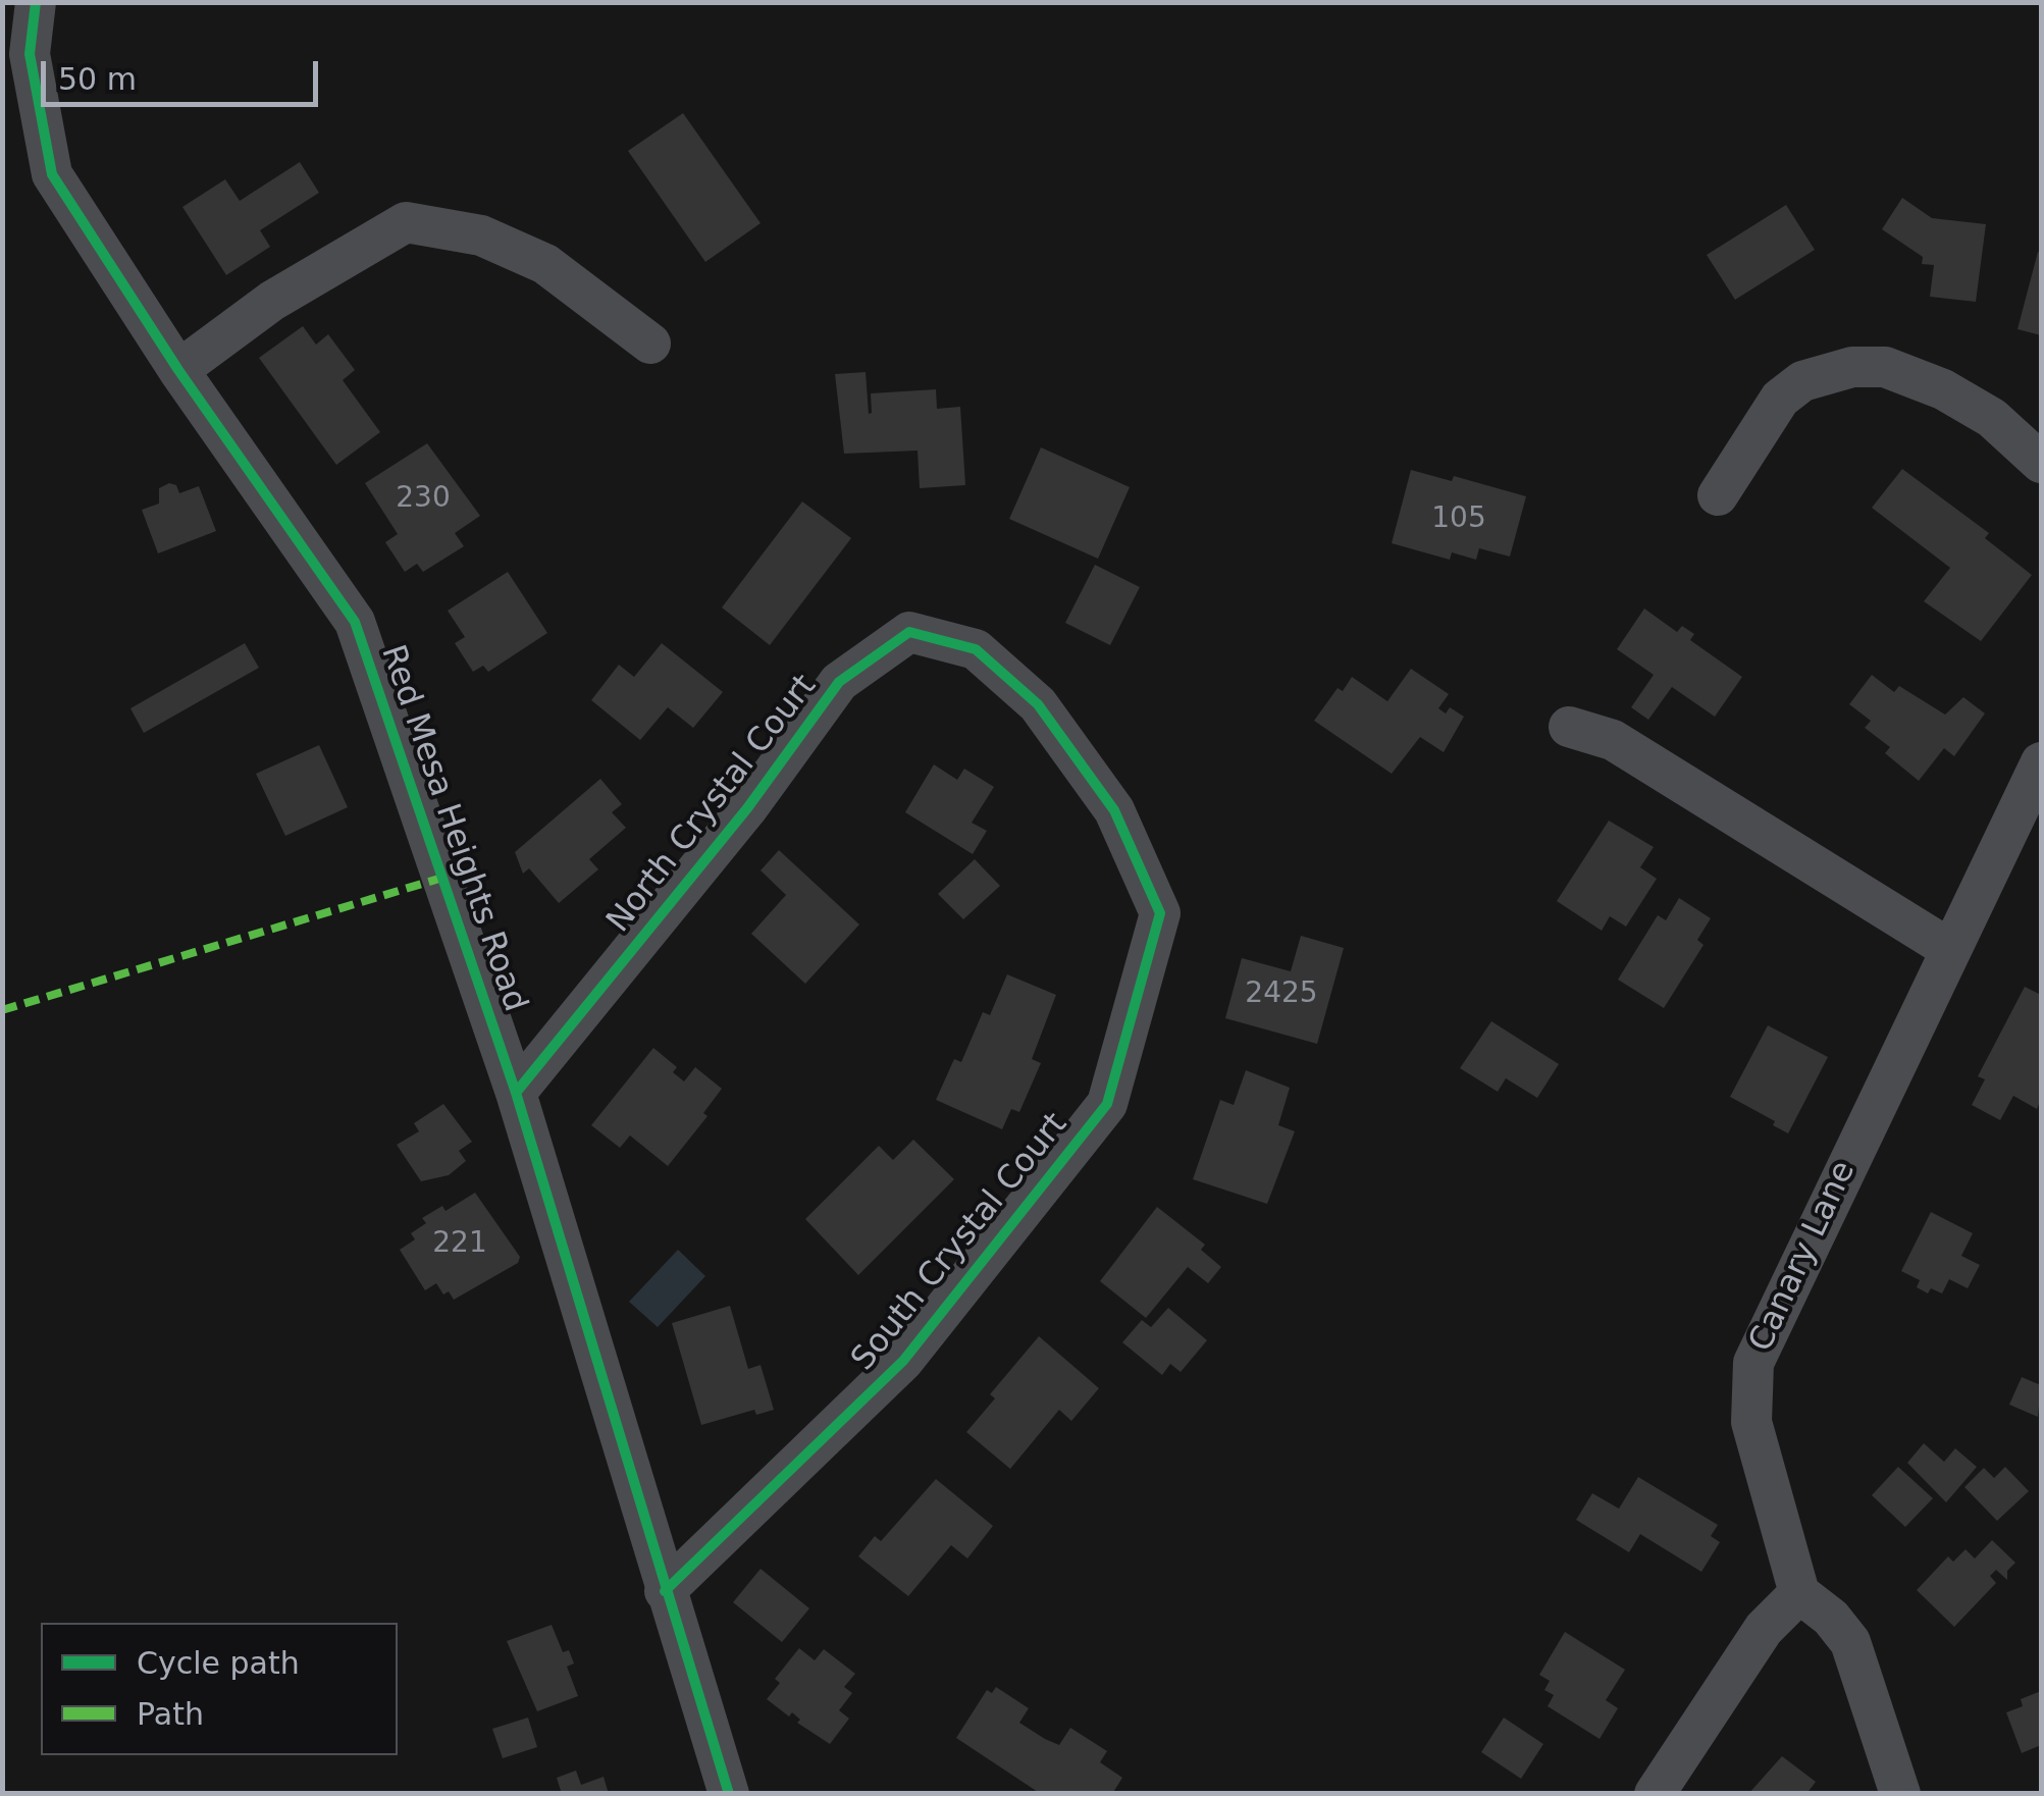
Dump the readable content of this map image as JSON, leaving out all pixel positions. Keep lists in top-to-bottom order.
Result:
{
  "streets": {
    "street": [
      "North Crystal Court",
      "Red Mesa Heights Road",
      "South Crystal Court",
      "Canary Lane"
    ]
  },
  "crossings": [
    ["North Crystal Court", "Red Mesa Heights Road"],
    ["North Crystal Court", "South Crystal Court"],
    ["Red Mesa Heights Road", "South Crystal Court"]
  ],
  "house_numbers": [
    "230",
    "105",
    "2425",
    "221"
  ],
  "legend": ["Cycle path", "Path"],
  "scale_bar": "50 m"
}
